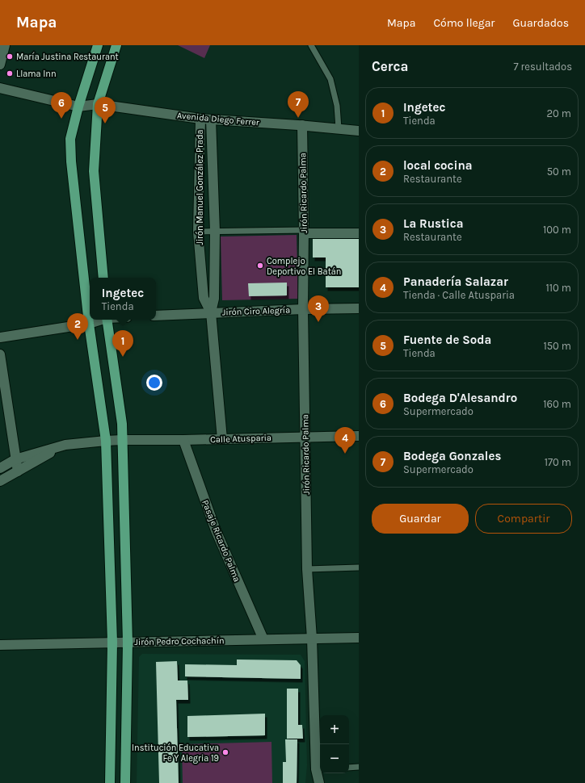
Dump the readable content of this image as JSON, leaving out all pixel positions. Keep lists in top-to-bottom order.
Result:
{
  "streets": {
    "street": [
      "Avenida Diego Ferrer",
      "Jirón Manuel González Prada",
      "Jirón Ricardo Palma",
      "Jirón Ciro Alegría",
      "Calle Atusparia",
      "Pasaje Ricardo Palma",
      "Jirón Pedro Cochachín"
    ]
  },
  "crossings": [
    ["Avenida Diego Ferrer", "Jirón Manuel González Prada"],
    ["Avenida Diego Ferrer", "Jirón Ricardo Palma"],
    ["Jirón Manuel González Prada", "Jirón Ciro Alegría"],
    ["Jirón Manuel González Prada", "Calle Atusparia"],
    ["Jirón Ricardo Palma", "Jirón Ciro Alegría"],
    ["Jirón Ricardo Palma", "Calle Atusparia"],
    ["Jirón Ricardo Palma", "Jirón Pedro Cochachín"],
    ["Calle Atusparia", "Pasaje Ricardo Palma"],
    ["Pasaje Ricardo Palma", "Jirón Pedro Cochachín"]
  ],
  "places": [
    "María Justina Restaurant",
    "Llama Inn",
    "Complejo Deportivo El Batán",
    "Institución Educativa Fe Y Alegria 19"
  ],
  "page": {
    "header": "Mapa",
    "nav": ["Mapa", "Cómo llegar", "Guardados"],
    "heading": ["Cerca", "7 resultados"],
    "list": [
      {
        "mark": "1",
        "name": "Ingetec",
        "note": "Tienda",
        "value": "20 m"
      },
      {
        "mark": "2",
        "name": "local cocina",
        "note": "Restaurante",
        "value": "50 m"
      },
      {
        "mark": "3",
        "name": "La Rustica",
        "note": "Restaurante",
        "value": "100 m"
      },
      {
        "mark": "4",
        "name": "Panadería Salazar",
        "note": "Tienda · Calle Atusparia",
        "value": "110 m"
      },
      {
        "mark": "5",
        "name": "Fuente de Soda",
        "note": "Tienda",
        "value": "150 m"
      },
      {
        "mark": "6",
        "name": "Bodega D'Alesandro",
        "note": "Supermercado",
        "value": "160 m"
      },
      {
        "mark": "7",
        "name": "Bodega Gonzales",
        "note": "Supermercado",
        "value": "170 m"
      }
    ],
    "pins": [
      "7",
      "6",
      "5",
      "3",
      "2",
      "1",
      "4"
    ],
    "popup": ["Ingetec", "Tienda"],
    "buttons": ["Guardar", "Compartir"],
    "map_buttons": ["+", "−"]
  }
}
